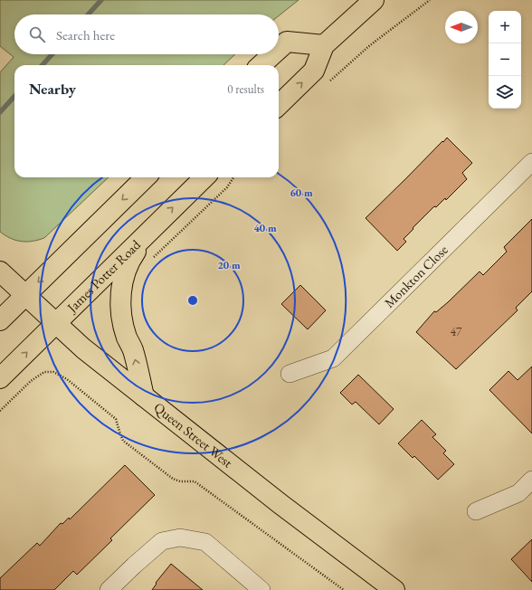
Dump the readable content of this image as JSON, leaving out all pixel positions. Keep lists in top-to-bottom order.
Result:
{
  "streets": {
    "main road": ["James Potter Road", "Queen Street West"],
    "street": ["Monkton Close"]
  },
  "crossings": [
    ["James Potter Road", "Queen Street West"]
  ],
  "house_numbers": ["47"],
  "north": "left",
  "page": {
    "map_buttons": ["+", "−"],
    "search": "Search here",
    "heading": ["Nearby", "0 results"]
  },
  "rings": ["60 m", "40 m", "20 m"]
}
